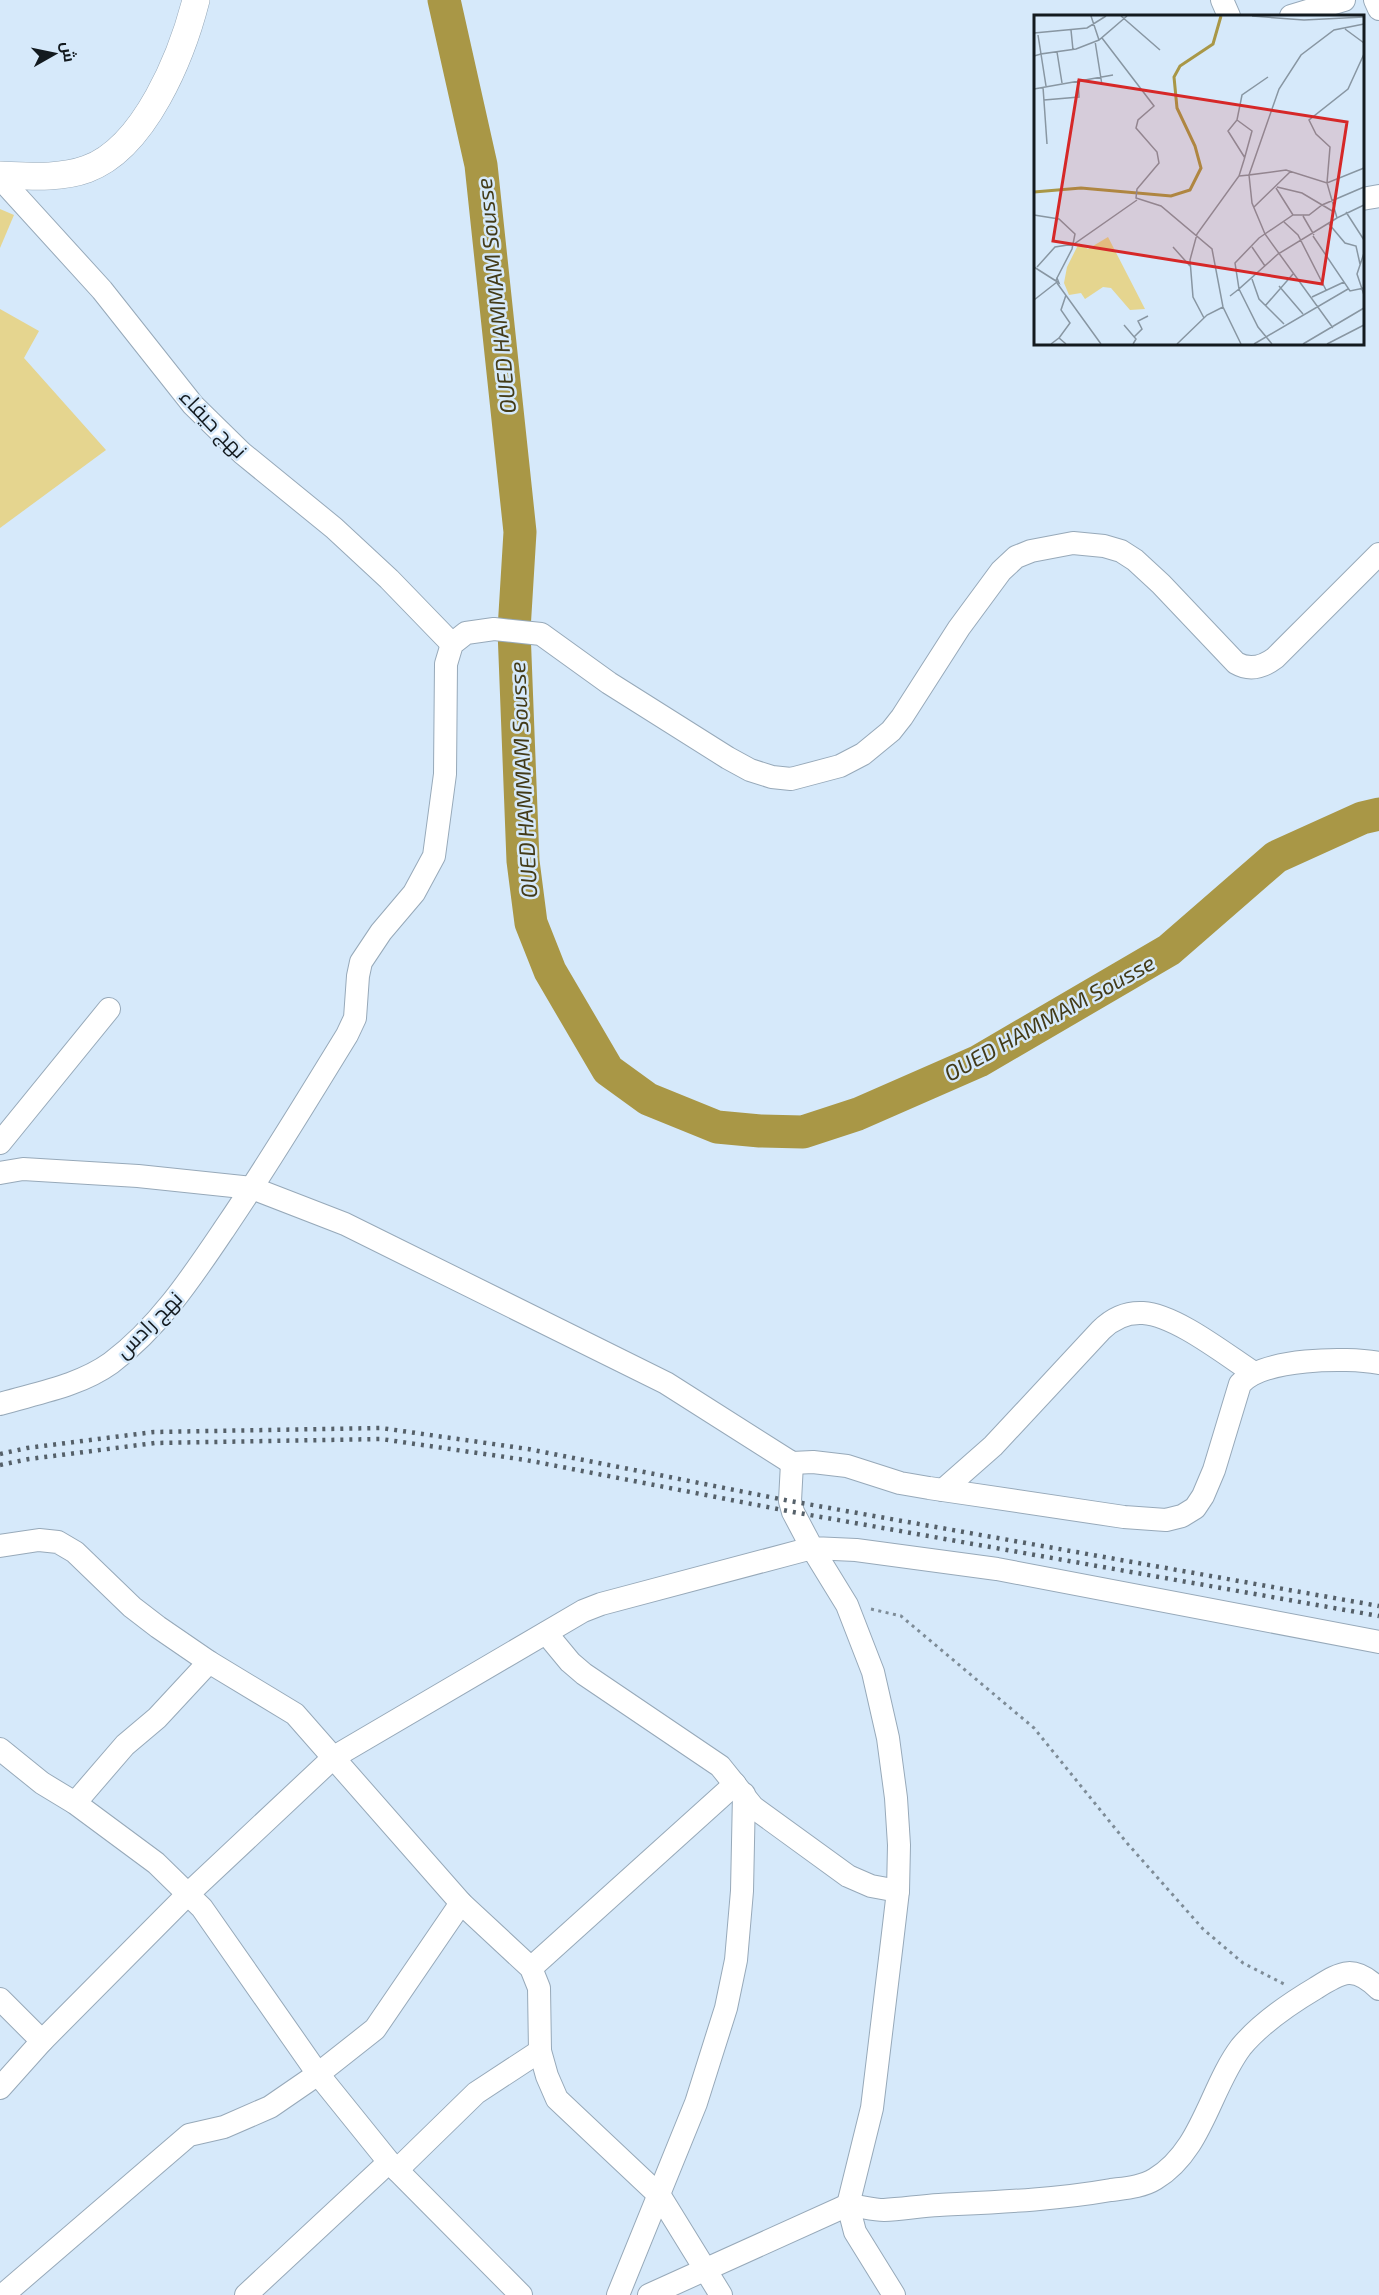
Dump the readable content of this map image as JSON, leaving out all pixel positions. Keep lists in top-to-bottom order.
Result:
{
  "streets": {
    "street": ["نهج حيفاء", "نهج رادس"]
  },
  "crossings": [
    ["نهج حيفاء", "نهج رادس"]
  ],
  "water": ["OUED HAMMAM Sousse"],
  "north": "right"
}
